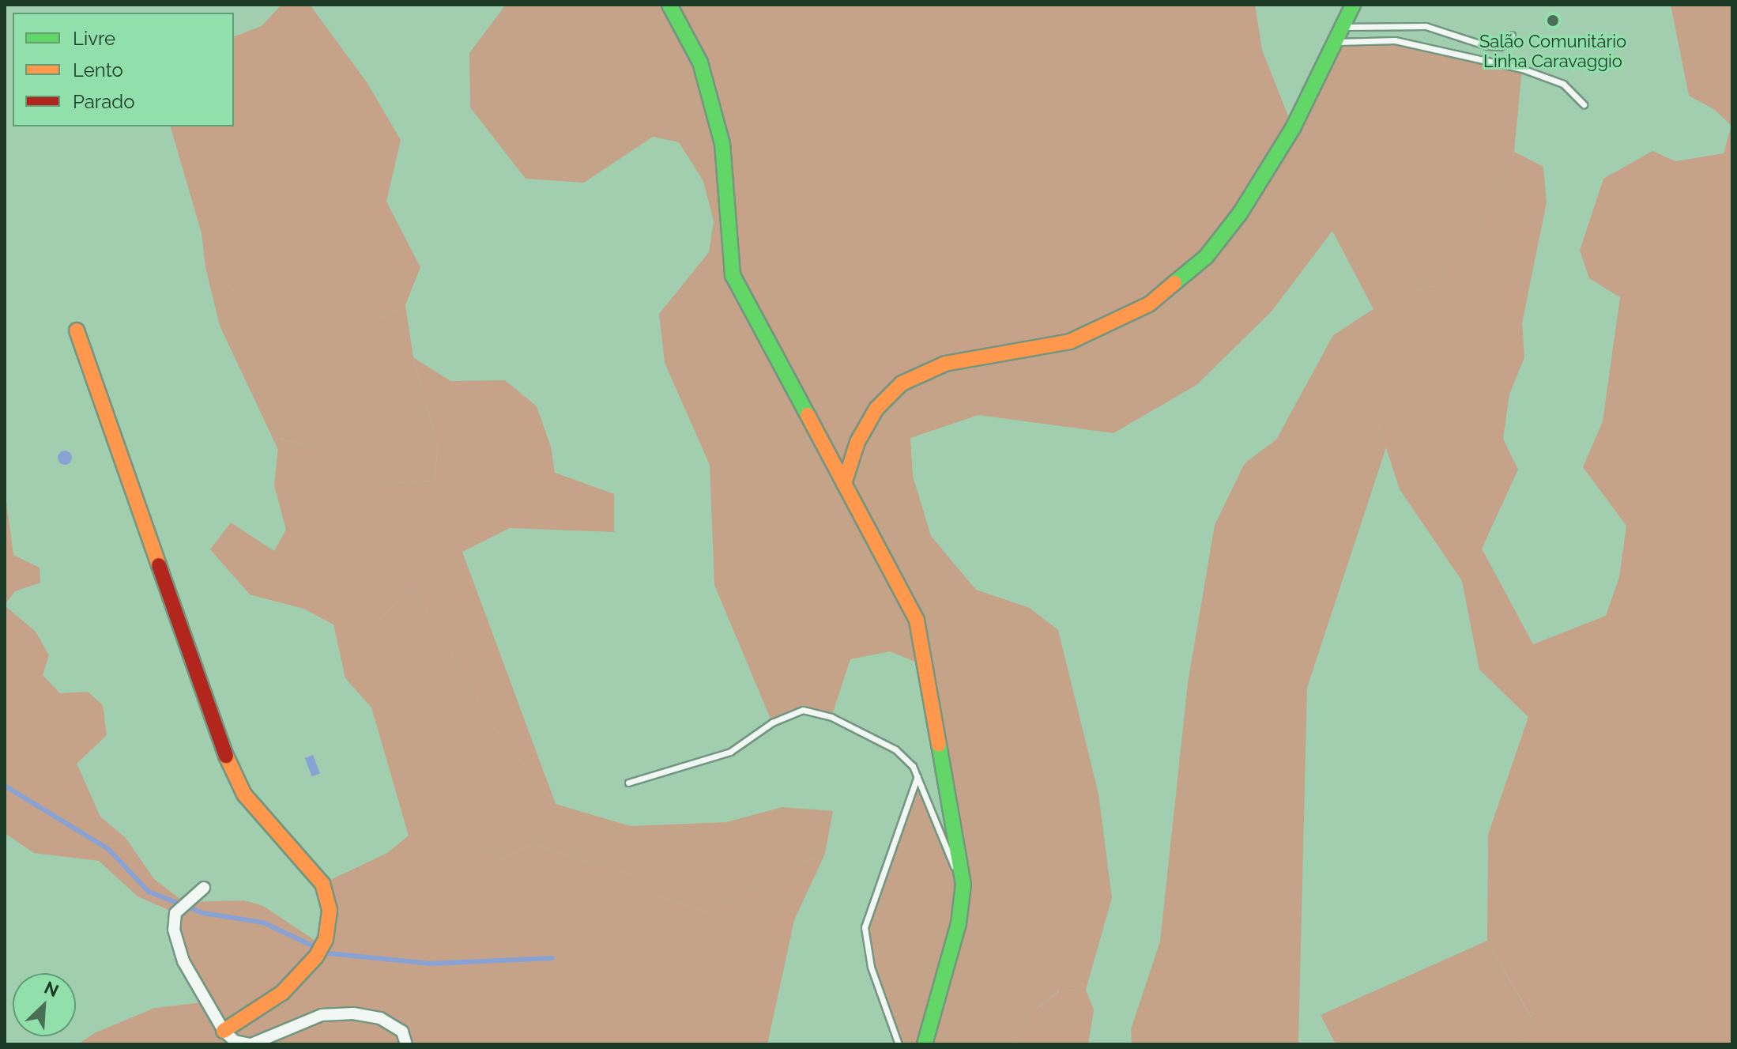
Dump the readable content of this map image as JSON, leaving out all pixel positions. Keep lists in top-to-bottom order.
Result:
{
  "places": ["Salão Comunitário Linha Caravaggio"],
  "legend": ["Livre", "Lento", "Parado"],
  "north": "top right"
}
